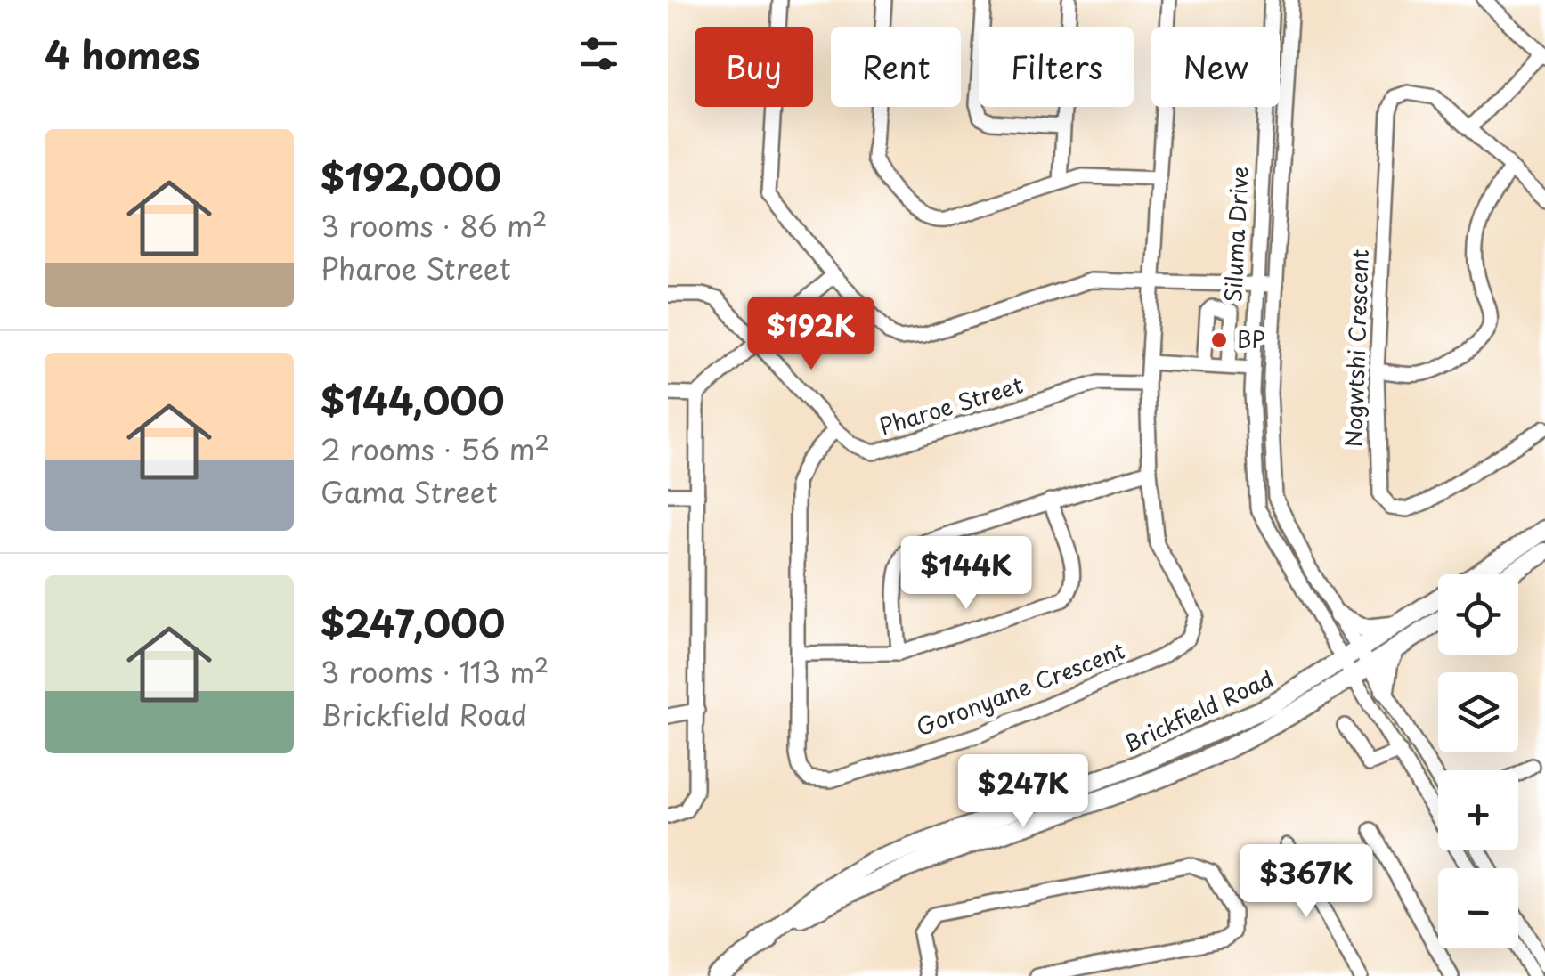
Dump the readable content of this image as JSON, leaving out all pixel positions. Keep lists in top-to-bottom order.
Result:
{
  "streets": {
    "main road": ["Brickfield Road"],
    "street": [
      "Siluma Drive",
      "Nogwtshi Crescent",
      "Pharoe Street",
      "Goronyane Crescent"
    ]
  },
  "crossings": [
    ["Siluma Drive", "Brickfield Road"],
    ["Pharoe Street", "Goronyane Crescent"]
  ],
  "places": ["BP"],
  "page": {
    "heading": "4 homes",
    "chip": [
      "Buy",
      "Rent",
      "Filters",
      "New"
    ],
    "list": [
      {
        "name": "$192,000",
        "note": "3 rooms · 86 m² · Pharoe Street"
      },
      {
        "name": "$144,000",
        "note": "2 rooms · 56 m² · Gama Street"
      },
      {
        "name": "$247,000",
        "note": "3 rooms · 113 m² · Brickfield Road"
      }
    ],
    "price": [
      "$192K",
      "$144K",
      "$247K",
      "$367K"
    ],
    "map_buttons": ["+", "−"]
  }
}
